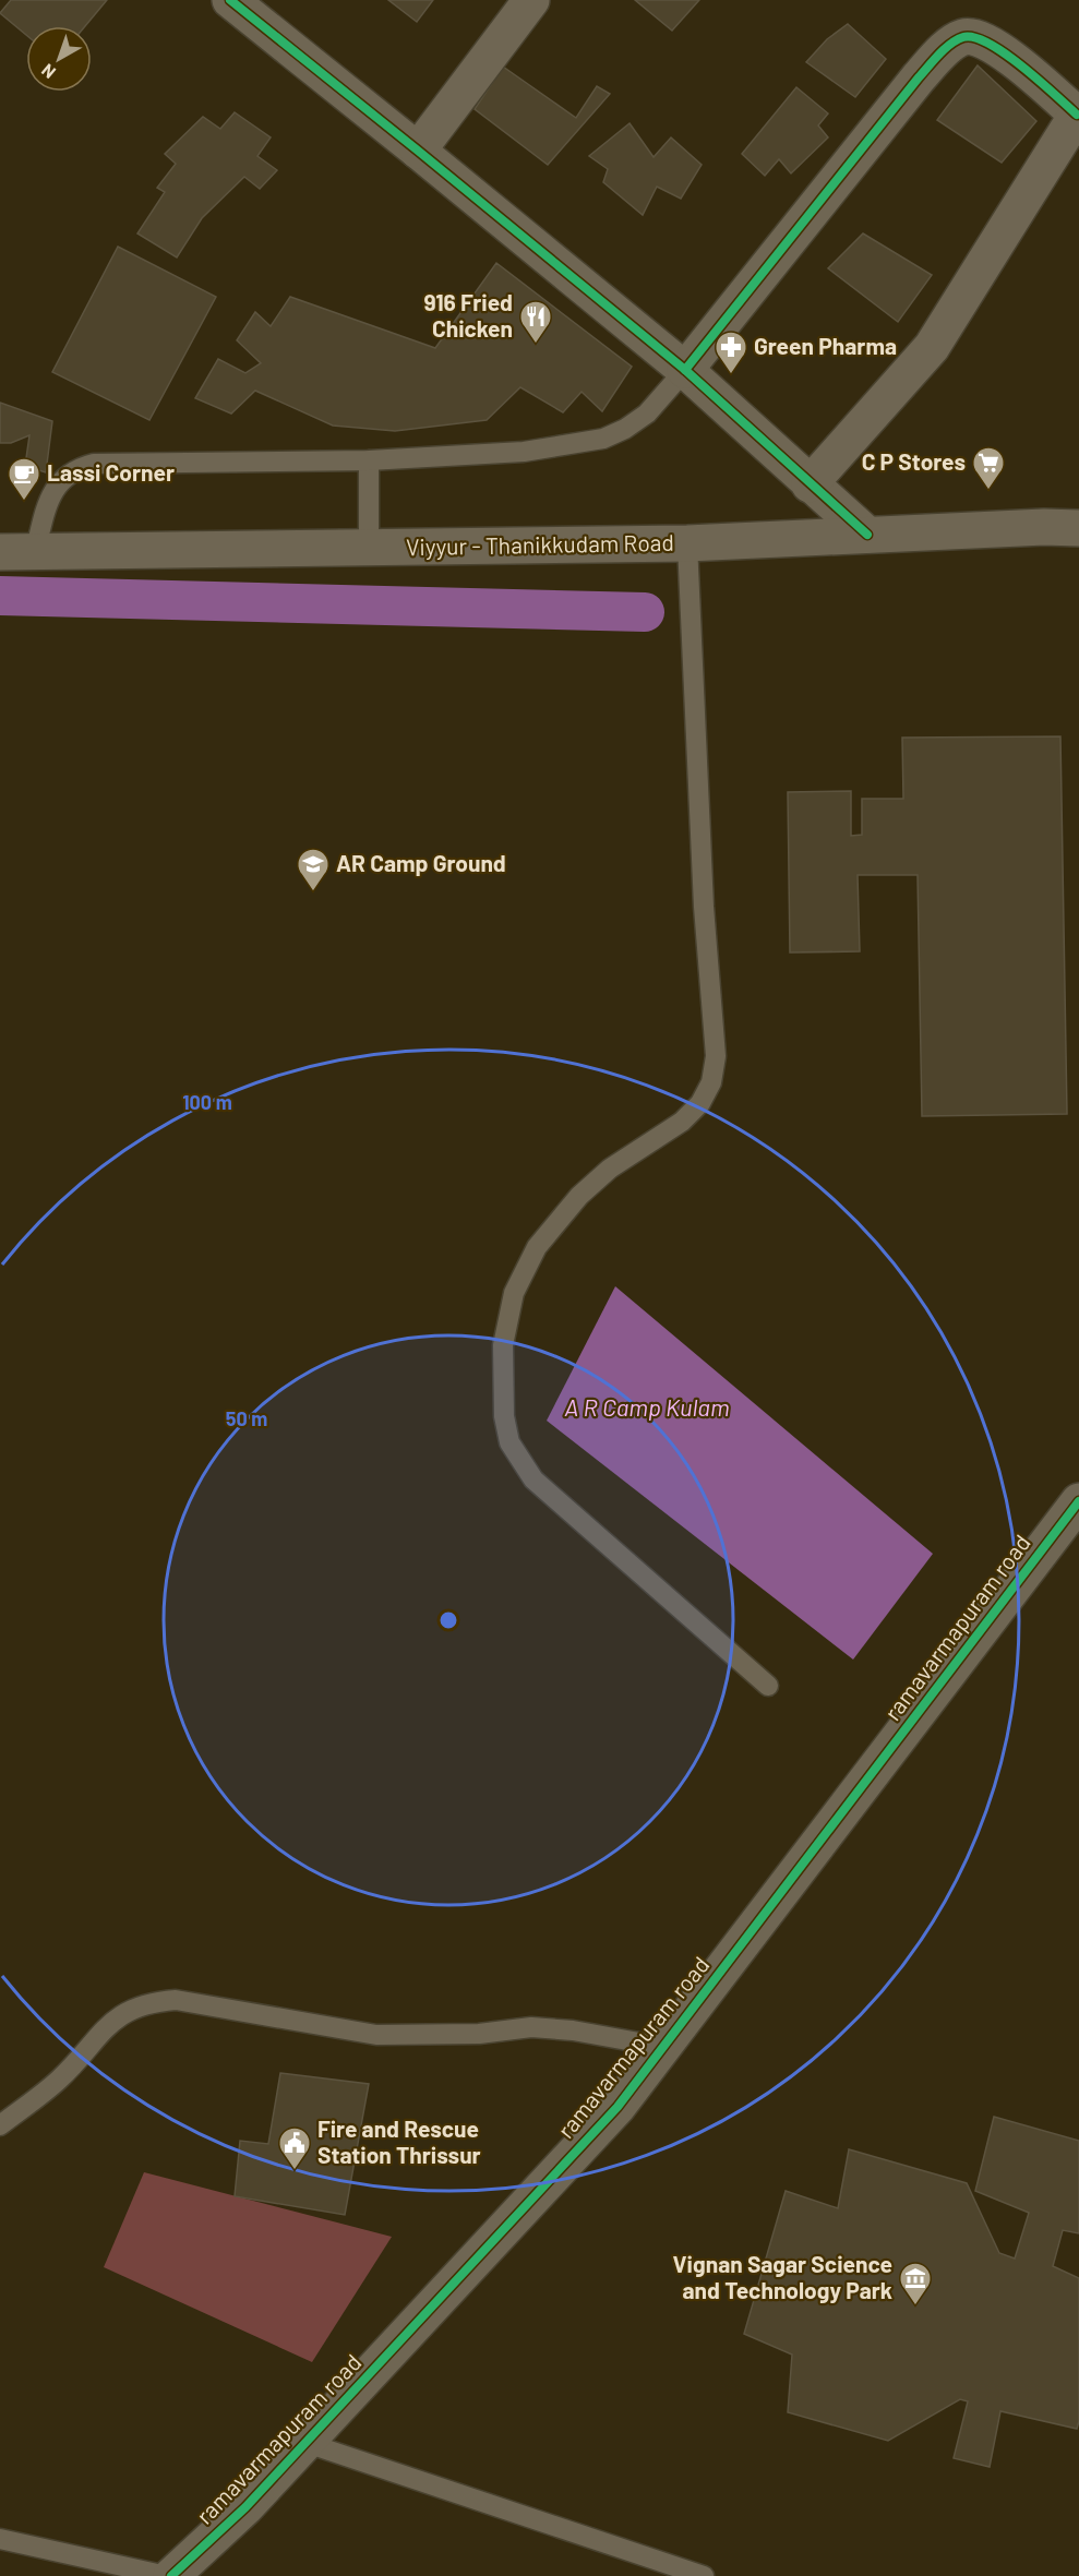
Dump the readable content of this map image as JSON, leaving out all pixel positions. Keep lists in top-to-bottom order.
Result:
{
  "streets": {
    "street": ["Viyyur - Thanikkudam Road", "ramavarmapuram road"]
  },
  "water": ["A R Camp Kulam"],
  "places": {
    "restaurant": ["916 Fried Chicken"],
    "pharmacy": ["Green Pharma"],
    "supermarket": ["C P Stores"],
    "cafe": ["Lassi Corner"],
    "school or university": ["AR Camp Ground"],
    "public building": ["Fire and Rescue Station Thrissur"],
    "museum": ["Vignan Sagar Science and Technology Park"]
  },
  "north": "bottom left",
  "rings": ["100 m", "50 m"]
}
